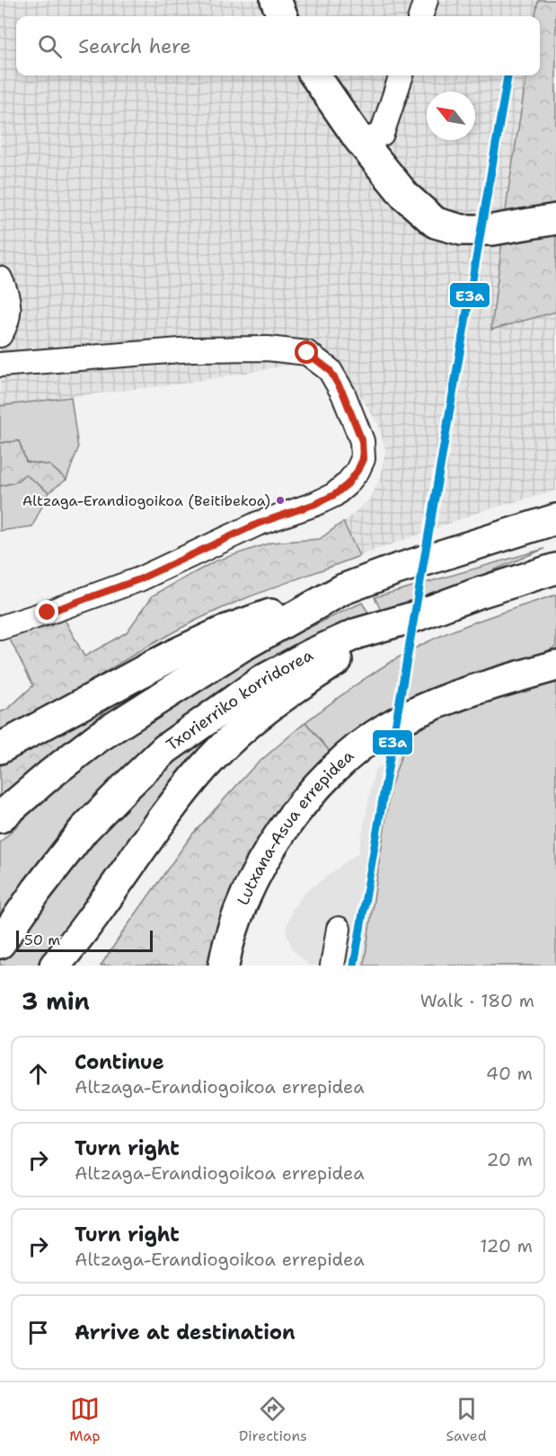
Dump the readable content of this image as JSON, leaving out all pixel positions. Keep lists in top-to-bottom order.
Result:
{
  "streets": {
    "main road": ["Txorierriko korridorea", "Lutxana-Asua errepidea"]
  },
  "places": ["Altzaga-Erandiogoikoa (Beitibekoa)"],
  "lines": ["transit line E3a"],
  "scale_bar": "50 m",
  "north": "top left",
  "page": {
    "search": "Search here",
    "scale": "50 m",
    "heading": ["3 min", "Walk · 180 m"],
    "list": [
      ["Continue", "Altzaga-Erandiogoikoa errepidea", "40 m"],
      ["Turn right", "Altzaga-Erandiogoikoa errepidea", "20 m"],
      ["Turn right", "Altzaga-Erandiogoikoa errepidea", "120 m"],
      "Arrive at destination"
    ],
    "nav": ["Map", "Directions", "Saved"]
  }
}
